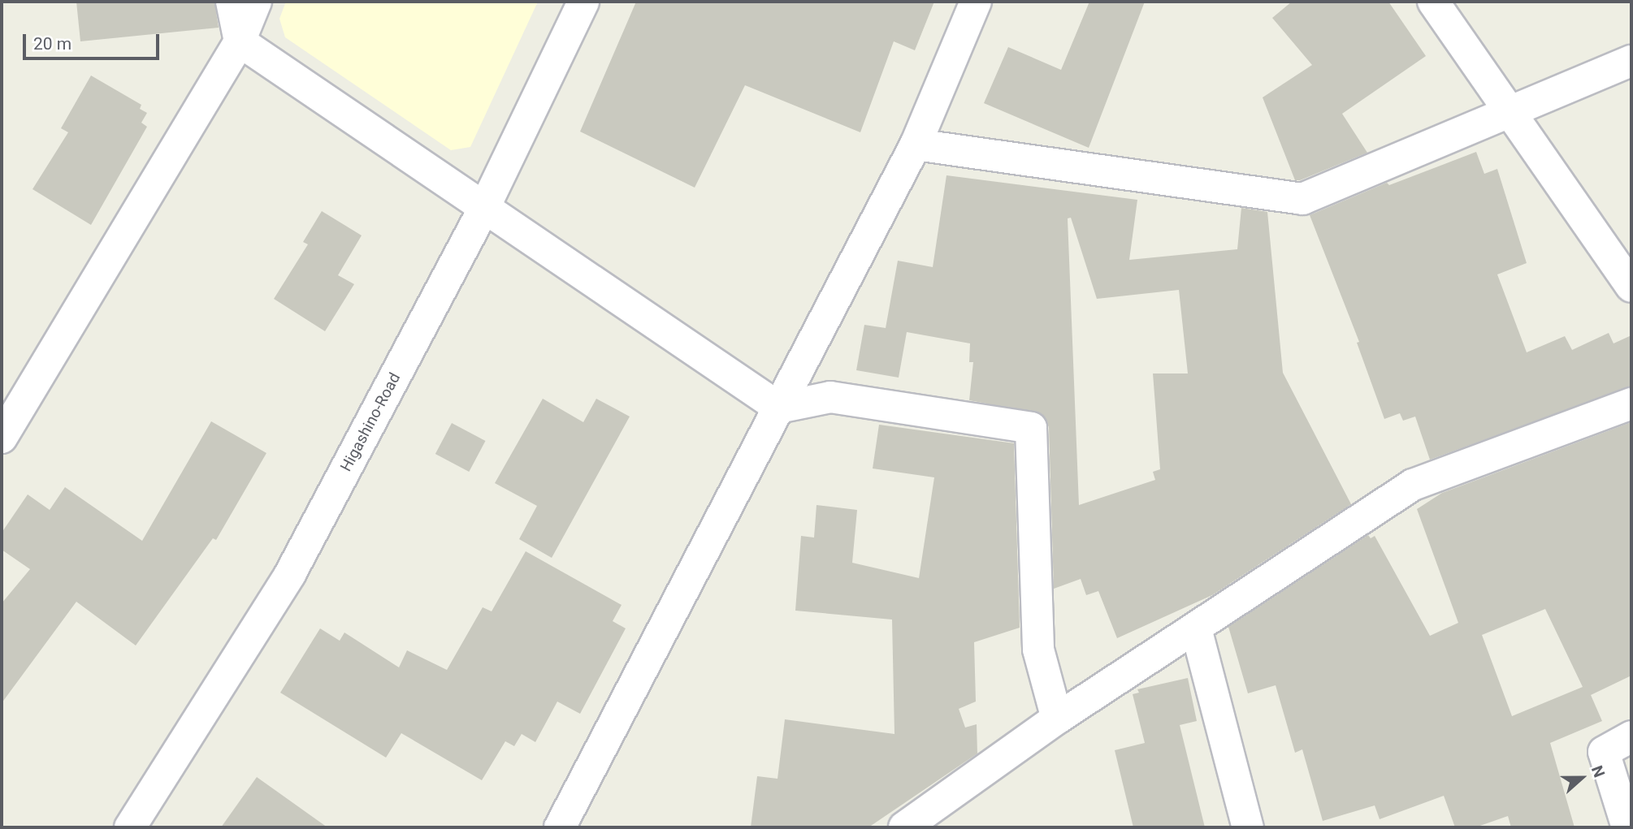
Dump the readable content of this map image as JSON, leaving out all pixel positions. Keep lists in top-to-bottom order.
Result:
{
  "streets": {
    "street": ["Higashino-Road"]
  },
  "scale_bar": "20 m",
  "north": "right"
}
